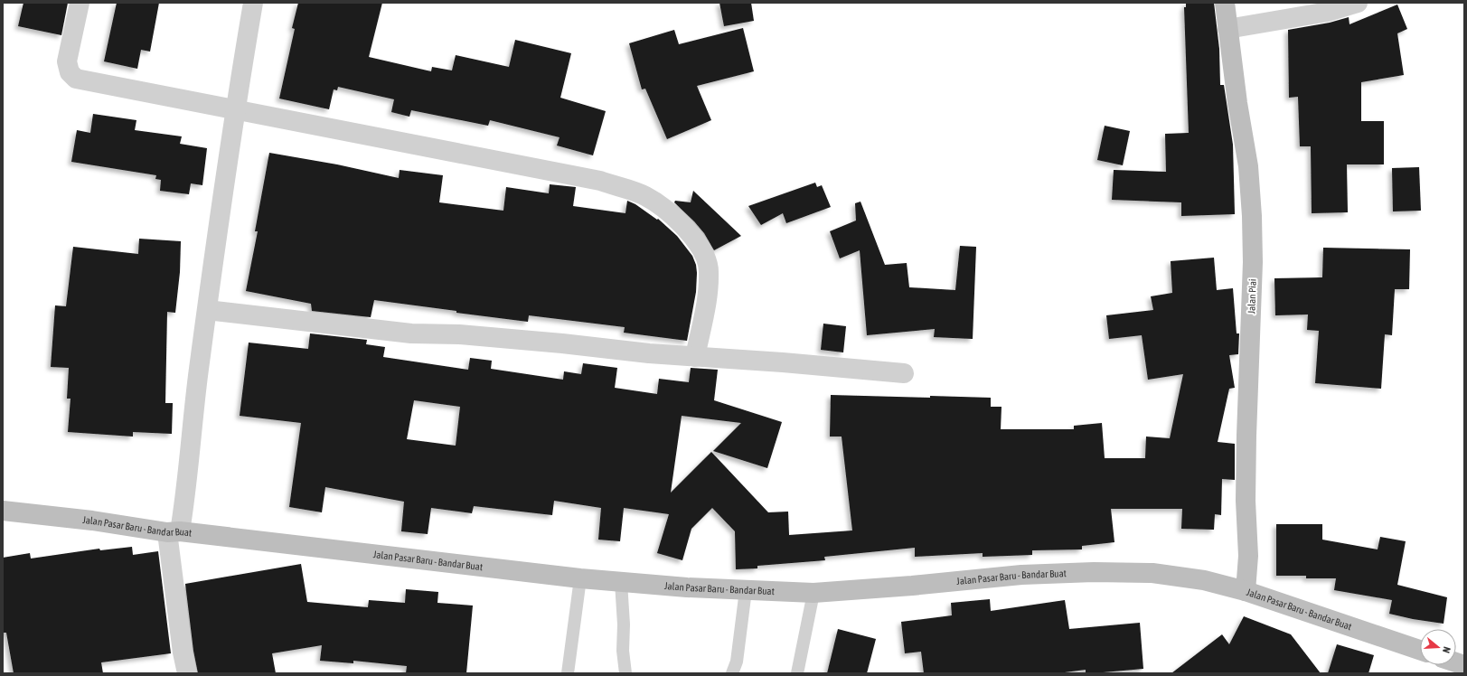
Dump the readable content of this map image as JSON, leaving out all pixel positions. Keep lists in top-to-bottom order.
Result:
{
  "streets": {
    "street": ["Jalan Piai", "Jalan Pasar Baru - Bandar Buat"]
  },
  "crossings": [
    ["Jalan Piai", "Jalan Pasar Baru - Bandar Buat"]
  ],
  "north": "right"
}
